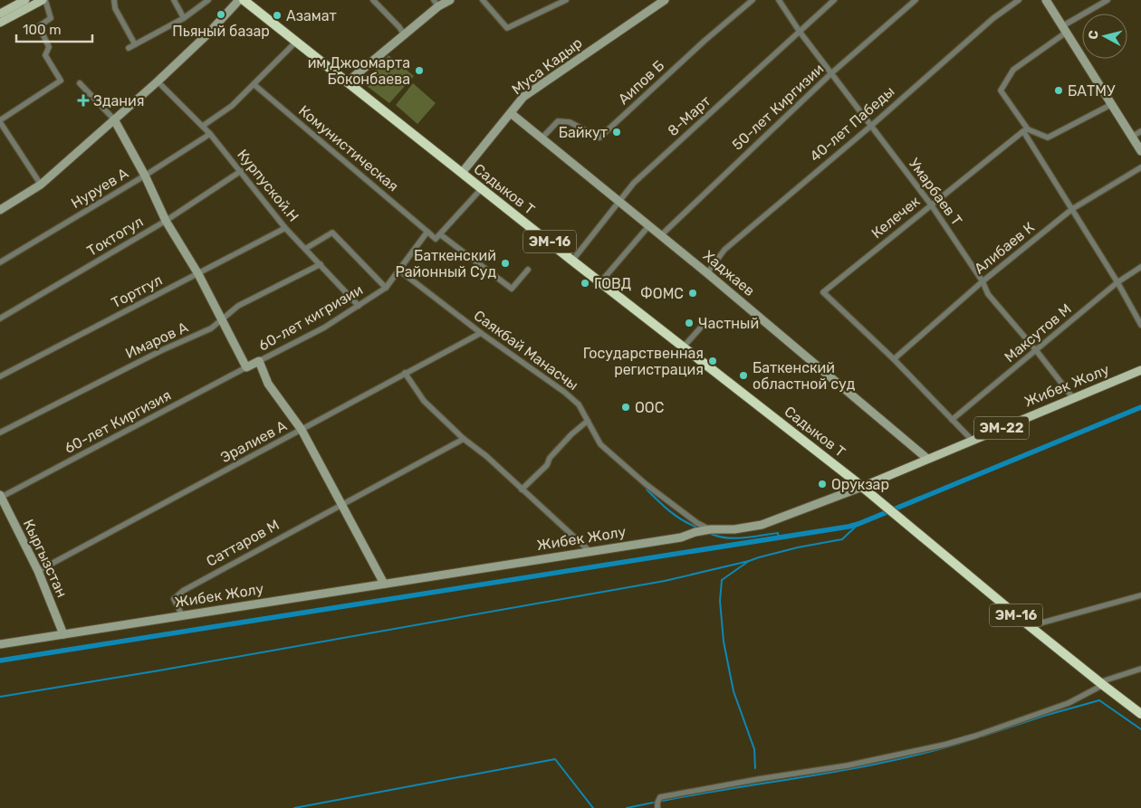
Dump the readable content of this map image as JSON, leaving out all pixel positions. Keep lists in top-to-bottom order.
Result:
{
  "streets": {
    "highway": ["Садыков Т", "ЭМ-16"],
    "main road": ["Жибек Жолу", "ЭМ-22"],
    "street": [
      "Муса Кадыр",
      "Аипов Б",
      "50-лет Киргизии",
      "8-Март",
      "40-лет Пабеды",
      "Комунистическая",
      "Курпуской.Н",
      "Нуруев А",
      "Умарбаев Т",
      "Келечек",
      "Токтогул",
      "Алибаев К",
      "Хаджаев",
      "Тортгул",
      "60-лет кигризии",
      "Максутов М",
      "Имаров А",
      "Саякбай Манасчы",
      "60-лет Киргизия",
      "Эралиев А",
      "Саттаров М",
      "Кыргызстан"
    ]
  },
  "crossings": [
    ["Муса Кадыр", "Садыков Т"],
    ["Муса Кадыр", "Хаджаев"],
    ["Аипов Б", "Хаджаев"],
    ["50-лет Киргизии", "Умарбаев Т"],
    ["50-лет Киргизии", "Хаджаев"],
    ["8-Март", "Садыков Т"],
    ["8-Март", "Умарбаев Т"],
    ["8-Март", "Хаджаев"],
    ["40-лет Пабеды", "Умарбаев Т"],
    ["40-лет Пабеды", "Хаджаев"],
    ["Комунистическая", "60-лет кигризии"],
    ["Курпуской.Н", "Нуруев А"],
    ["Курпуской.Н", "Токтогул"],
    ["Курпуской.Н", "Тортгул"],
    ["Курпуской.Н", "60-лет кигризии"],
    ["Курпуской.Н", "Имаров А"],
    ["Садыков Т", "ЭМ-16"],
    ["Садыков Т", "Жибек Жолу"],
    ["Умарбаев Т", "Келечек"],
    ["Умарбаев Т", "Алибаев К"],
    ["Умарбаев Т", "Максутов М"],
    ["Умарбаев Т", "Жибек Жолу"],
    ["Келечек", "Алибаев К"],
    ["ЭМ-16", "Жибек Жолу"],
    ["Хаджаев", "Жибек Жолу"],
    ["60-лет кигризии", "Саякбай Манасчы"],
    ["Саякбай Манасчы", "Жибек Жолу"],
    ["Саякбай Манасчы", "Эралиев А"],
    ["Жибек Жолу", "Саттаров М"],
    ["Жибек Жолу", "Кыргызстан"],
    ["60-лет Киргизия", "Кыргызстан"],
    ["Эралиев А", "Кыргызстан"]
  ],
  "places": {
    "other": [
      "Пьяный базар",
      "Азамат",
      "им Джоомарта Боконбаева",
      "БАТМУ",
      "Байкут",
      "Баткенский Районный Суд",
      "ГОВД",
      "ФОМС",
      "Частный",
      "Государственная регистрация",
      "Баткенский областной суд",
      "ООС",
      "Орукзар"
    ],
    "health": ["Здания"]
  },
  "scale_bar": "100 m",
  "north": "left"
}
